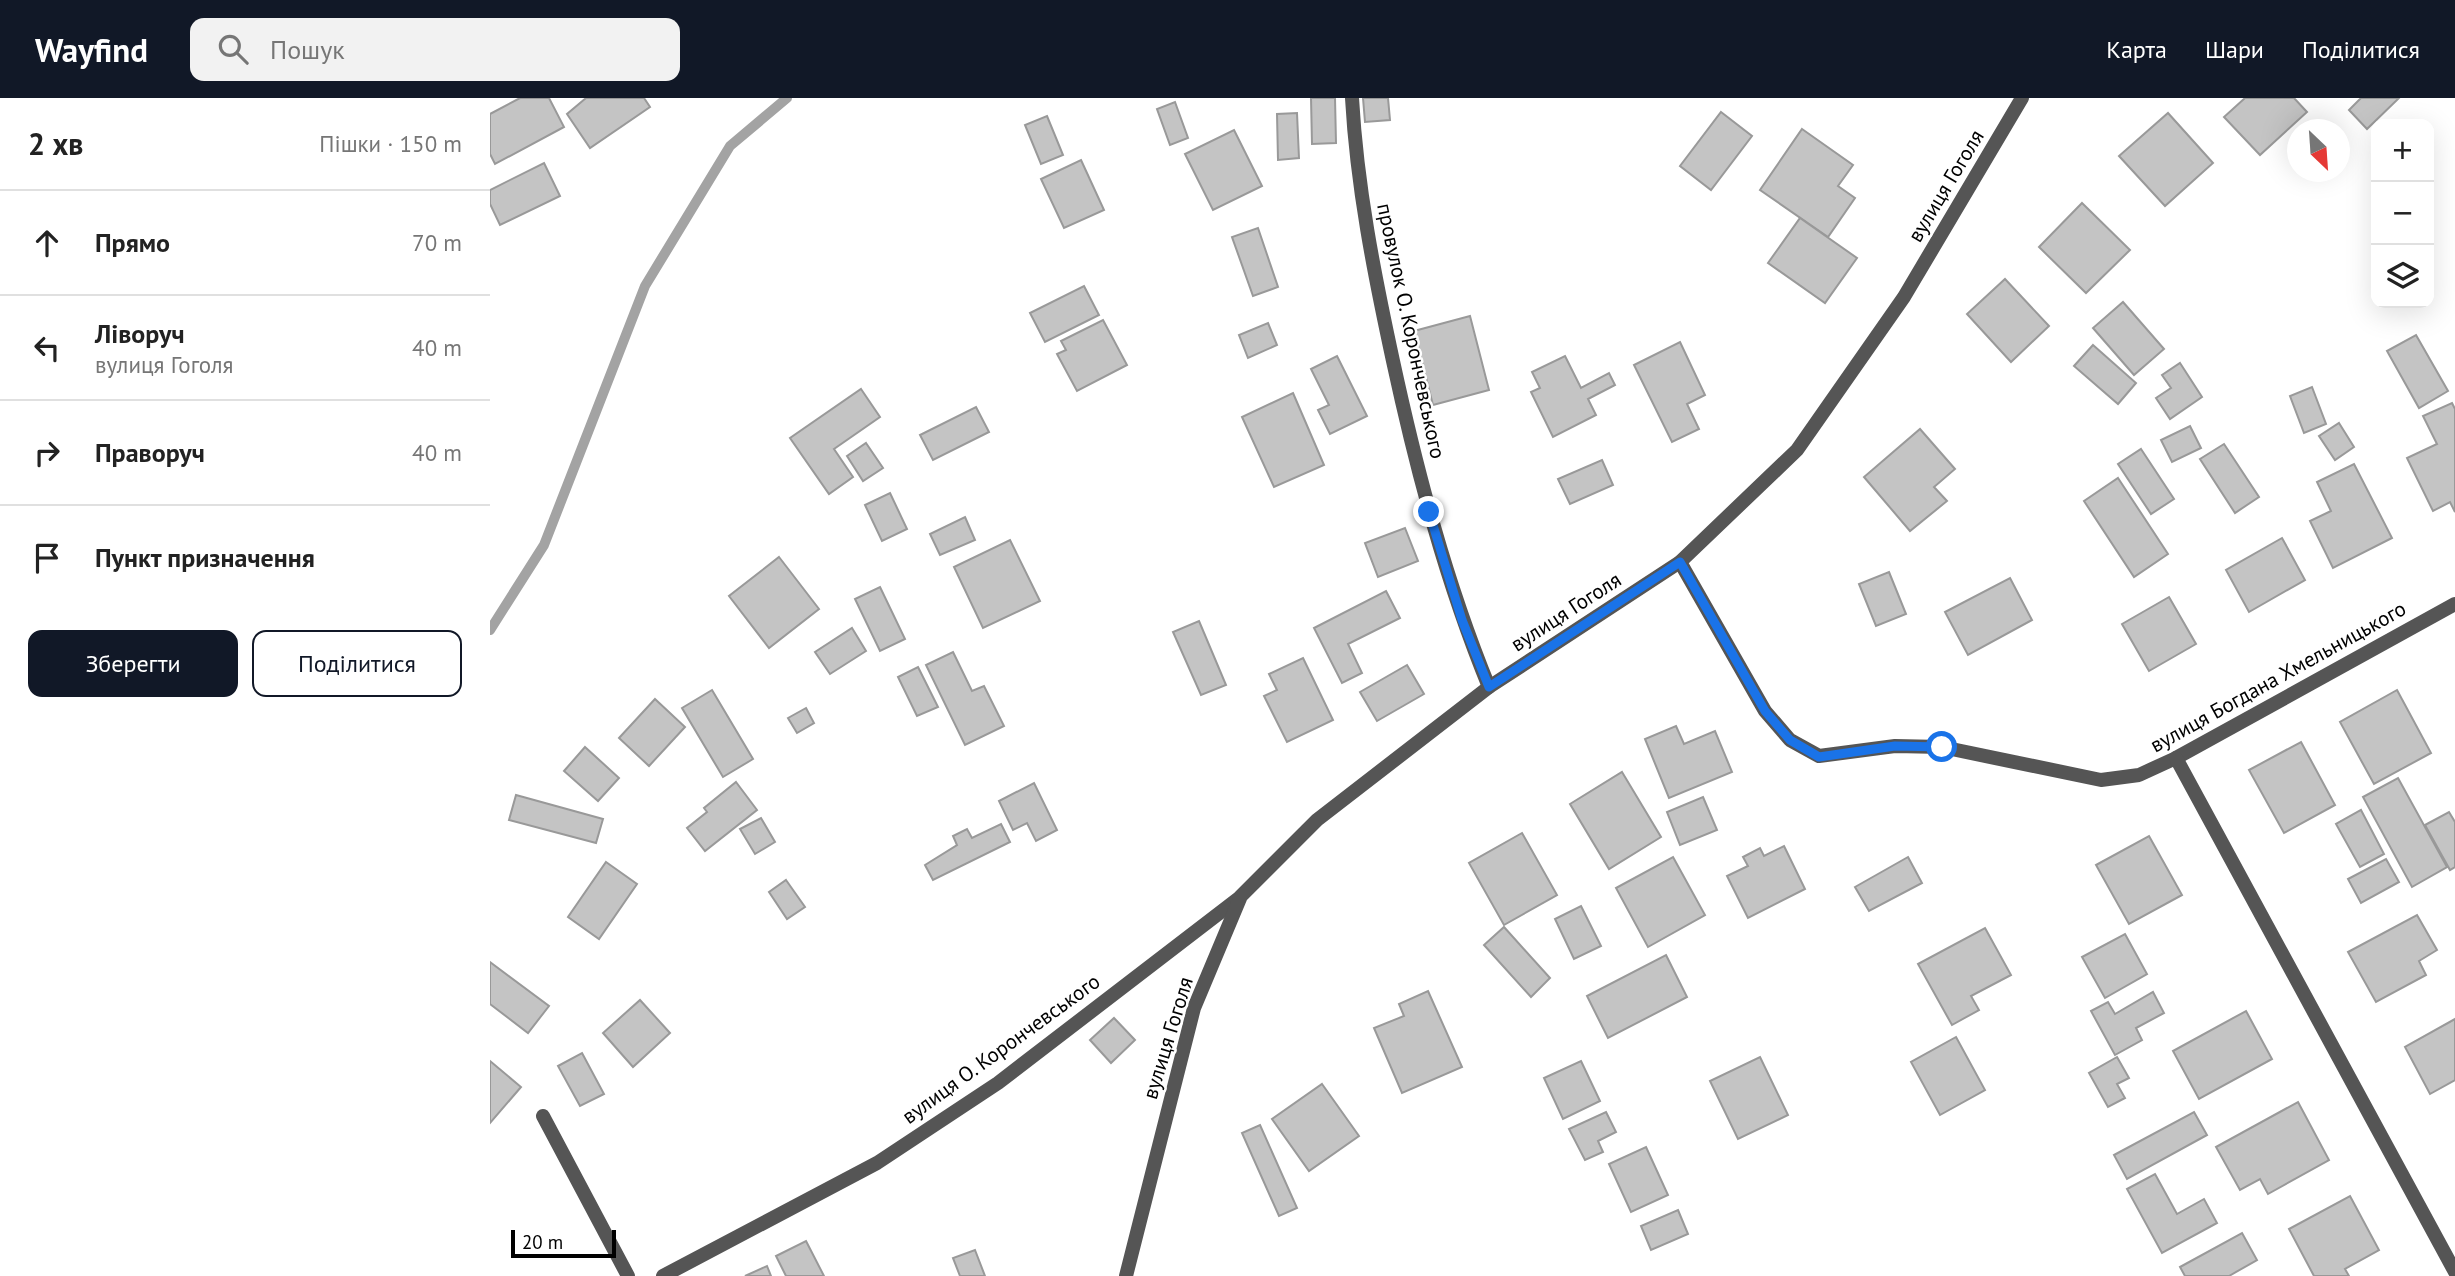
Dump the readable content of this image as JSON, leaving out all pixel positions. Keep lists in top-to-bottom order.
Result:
{
  "streets": {
    "street": [
      "вулиця Гоголя",
      "провулок О. Корончевського",
      "вулиця Богдана Хмельницького",
      "вулиця О. Корончевського"
    ]
  },
  "crossings": [
    ["вулиця Гоголя", "провулок О. Корончевського"],
    ["вулиця Гоголя", "вулиця Богдана Хмельницького"],
    ["вулиця Гоголя", "вулиця О. Корончевського"]
  ],
  "scale_bar": "20 m",
  "north": "bottom right",
  "page": {
    "header": "Wayfind",
    "search": "Пошук",
    "nav": ["Карта", "Шари", "Поділитися"],
    "heading": ["2 хв", "Пішки · 150 m"],
    "map_buttons": ["+", "−"],
    "list": [
      ["Прямо", "70 m"],
      ["Ліворуч", "вулиця Гоголя", "40 m"],
      ["Праворуч", "40 m"],
      "Пункт призначення"
    ],
    "buttons": ["Зберегти", "Поділитися"],
    "scale": "20 m"
  }
}
